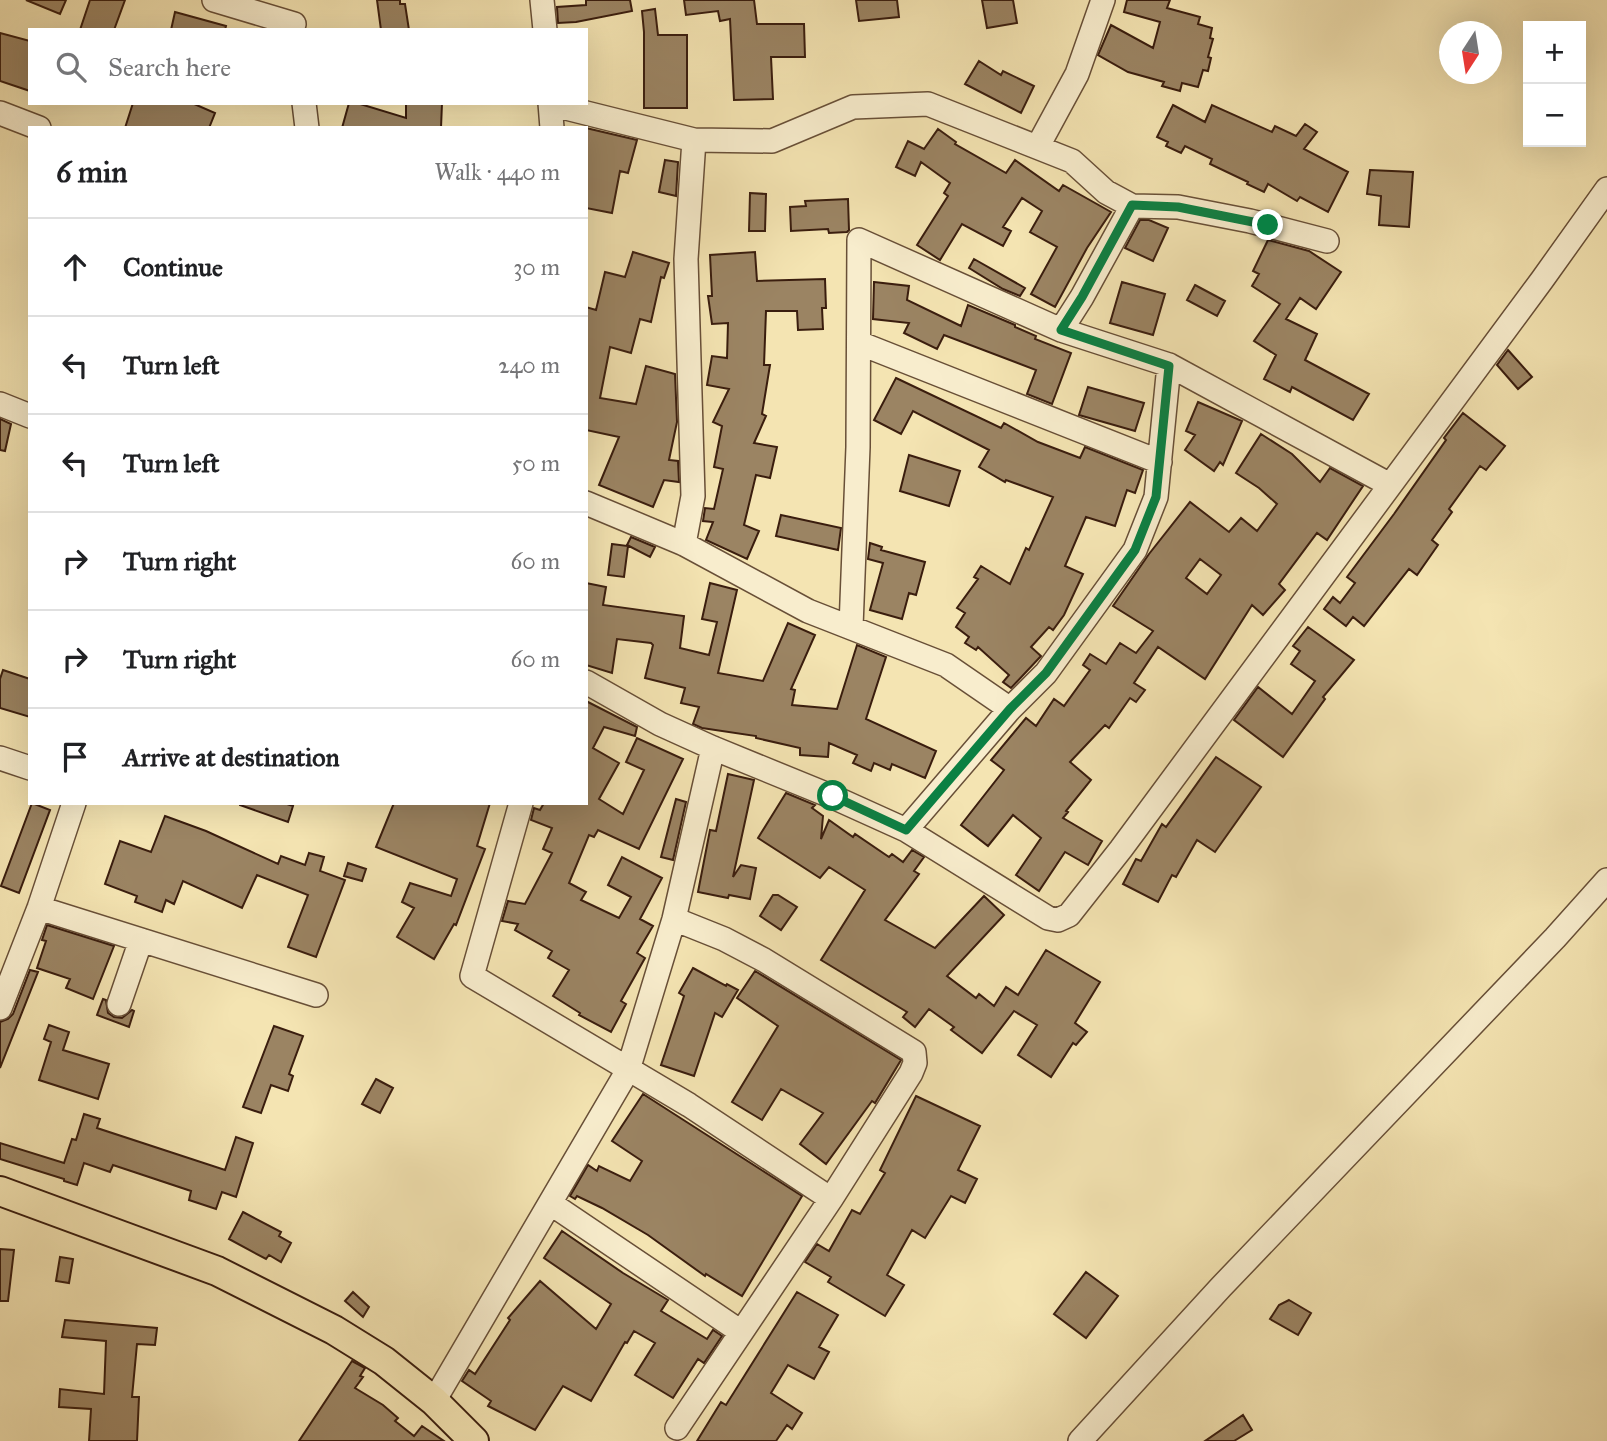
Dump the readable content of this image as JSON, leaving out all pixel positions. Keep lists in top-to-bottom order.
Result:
{
  "north": "bottom",
  "page": {
    "map_buttons": ["+", "−"],
    "search": "Search here",
    "heading": ["6 min", "Walk · 440 m"],
    "list": [
      ["Continue", "30 m"],
      ["Turn left", "240 m"],
      ["Turn left", "50 m"],
      ["Turn right", "60 m"],
      ["Turn right", "60 m"],
      "Arrive at destination"
    ]
  }
}
